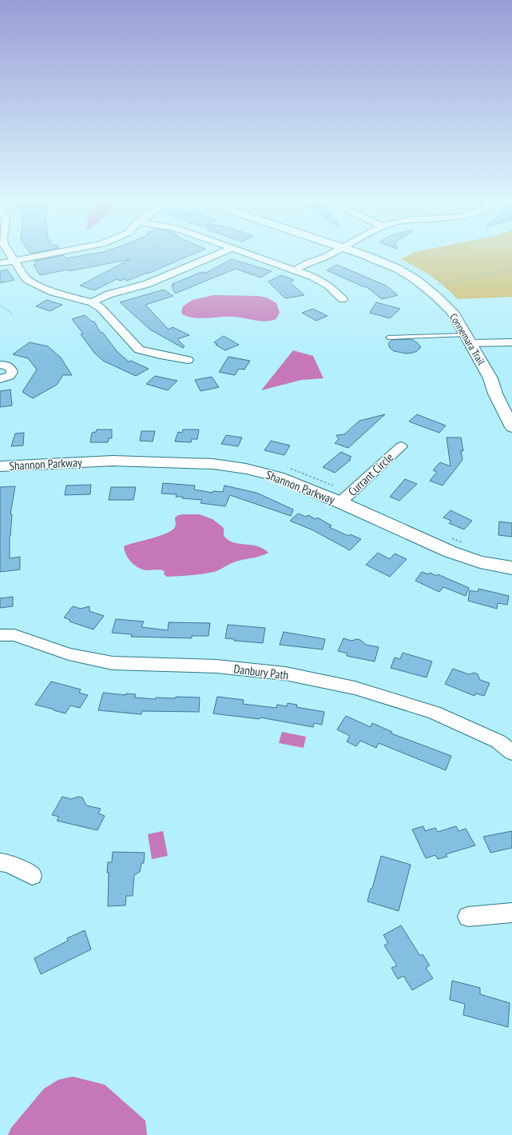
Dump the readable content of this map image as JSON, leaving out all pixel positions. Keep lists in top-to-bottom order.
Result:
{
  "streets": {
    "street": [
      "Connemara Trail",
      "Shannon Parkway",
      "Currant Circle",
      "Danbury Path"
    ]
  },
  "crossings": [
    ["Shannon Parkway", "Currant Circle"]
  ]
}
